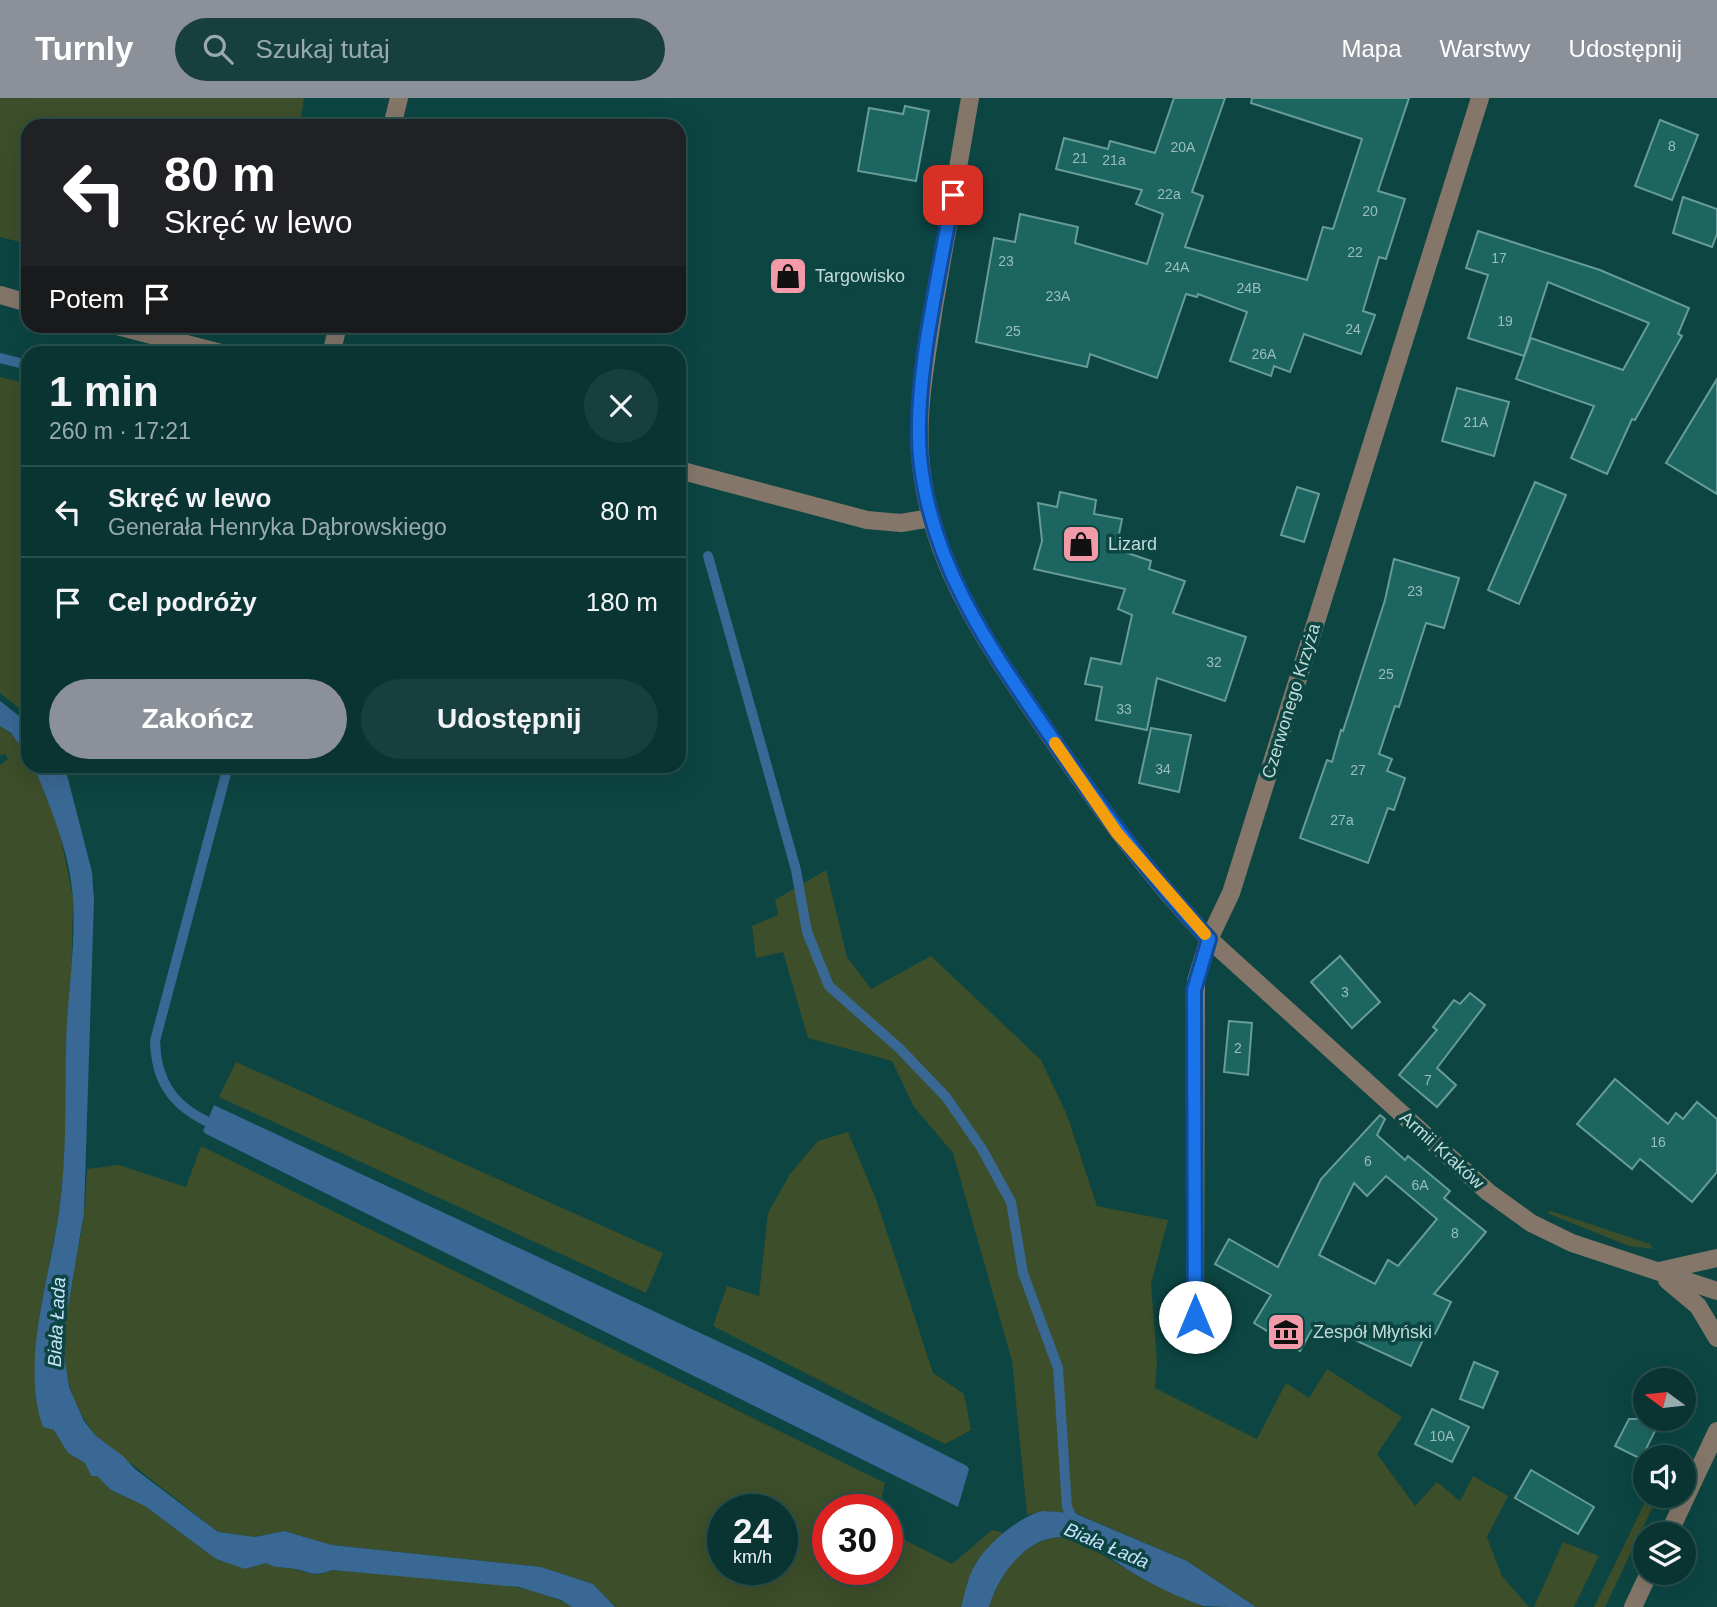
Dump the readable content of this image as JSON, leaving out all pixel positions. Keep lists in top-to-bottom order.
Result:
{
  "streets": {
    "street": ["Czerwonego Krzyża", "Armii Kraków"]
  },
  "crossings": [
    ["Czerwonego Krzyża", "Armii Kraków"]
  ],
  "water": ["Biała Łada"],
  "places": {
    "shop": ["Targowisko", "Lizard"],
    "museum": ["Zespół Młyński"]
  },
  "house_numbers": [
    "8",
    "20A",
    "21",
    "21a",
    "22a",
    "20",
    "22",
    "17",
    "23",
    "24A",
    "24B",
    "23A",
    "19",
    "24",
    "25",
    "26A",
    "21A",
    "23",
    "32",
    "25",
    "33",
    "34",
    "27",
    "27a",
    "3",
    "2",
    "7",
    "16",
    "6",
    "6A",
    "8",
    "10A"
  ],
  "north": "left",
  "page": {
    "header": "Turnly",
    "search": "Szukaj tutaj",
    "nav": ["Mapa", "Warstwy", "Udostępnij"],
    "turn": ["80 m", "Skręć w lewo"],
    "then": "Potem",
    "heading": ["1 min", "260 m · 17:21"],
    "list": [
      {
        "name": "Skręć w lewo",
        "note": "Generała Henryka Dąbrowskiego",
        "value": "80 m"
      },
      {
        "name": "Cel podróży",
        "value": "180 m"
      }
    ],
    "buttons": ["Zakończ", "Udostępnij"],
    "speed": "24 km/h",
    "limit": "30"
  }
}
